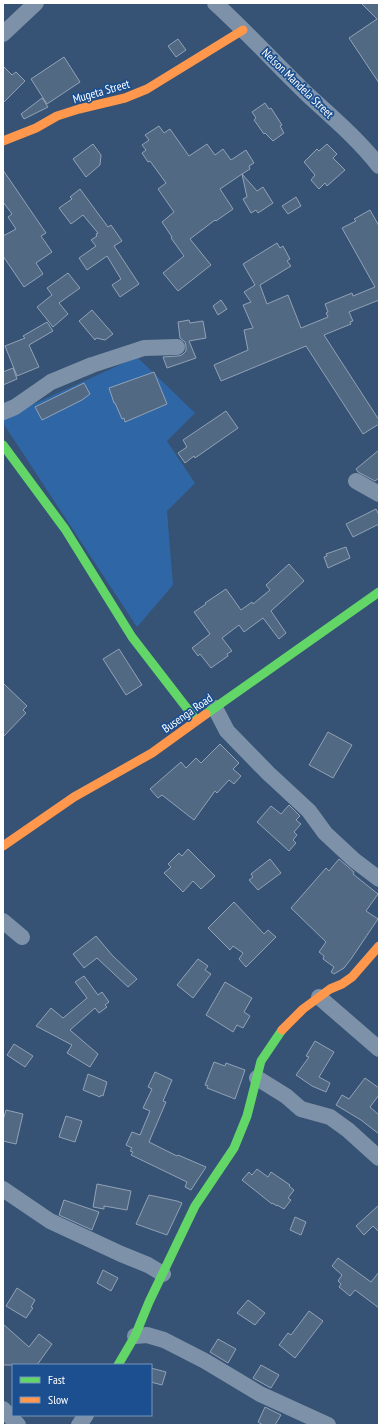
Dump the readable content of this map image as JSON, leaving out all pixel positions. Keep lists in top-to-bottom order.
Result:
{
  "streets": {
    "street": ["Nelson Mandela Street", "Mugeta Street", "Busenga Road"]
  },
  "crossings": [
    ["Nelson Mandela Street", "Mugeta Street"]
  ],
  "legend": ["Fast", "Slow"]
}
